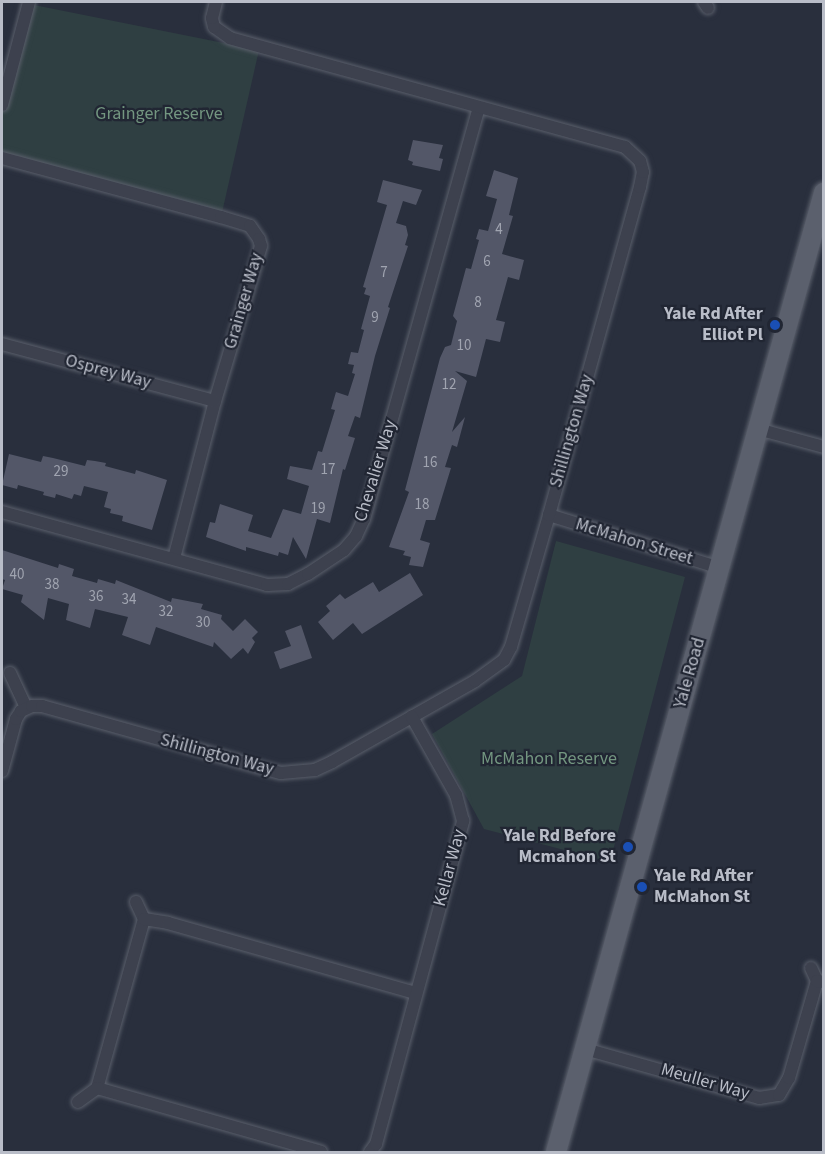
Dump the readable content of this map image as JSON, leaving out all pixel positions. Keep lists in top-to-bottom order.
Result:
{
  "streets": {
    "main road": ["Yale Road"],
    "street": [
      "Grainger Way",
      "Osprey Way",
      "Shillington Way",
      "Chevalier Way",
      "McMahon Street",
      "Kellar Way",
      "Meuller Way"
    ]
  },
  "crossings": [
    ["Grainger Way", "Osprey Way"],
    ["Grainger Way", "Chevalier Way"],
    ["Shillington Way", "Chevalier Way"],
    ["Shillington Way", "McMahon Street"],
    ["Shillington Way", "Kellar Way"],
    ["McMahon Street", "Yale Road"],
    ["Yale Road", "Meuller Way"]
  ],
  "parks": ["Grainger Reserve", "McMahon Reserve"],
  "places": ["Yale Rd After Elliot Pl", "Yale Rd Before Mcmahon St", "Yale Rd After McMahon St"],
  "house_numbers": [
    "4",
    "6",
    "7",
    "8",
    "9",
    "10",
    "12",
    "16",
    "17",
    "29",
    "18",
    "19",
    "40",
    "38",
    "36",
    "34",
    "32",
    "30"
  ]
}
